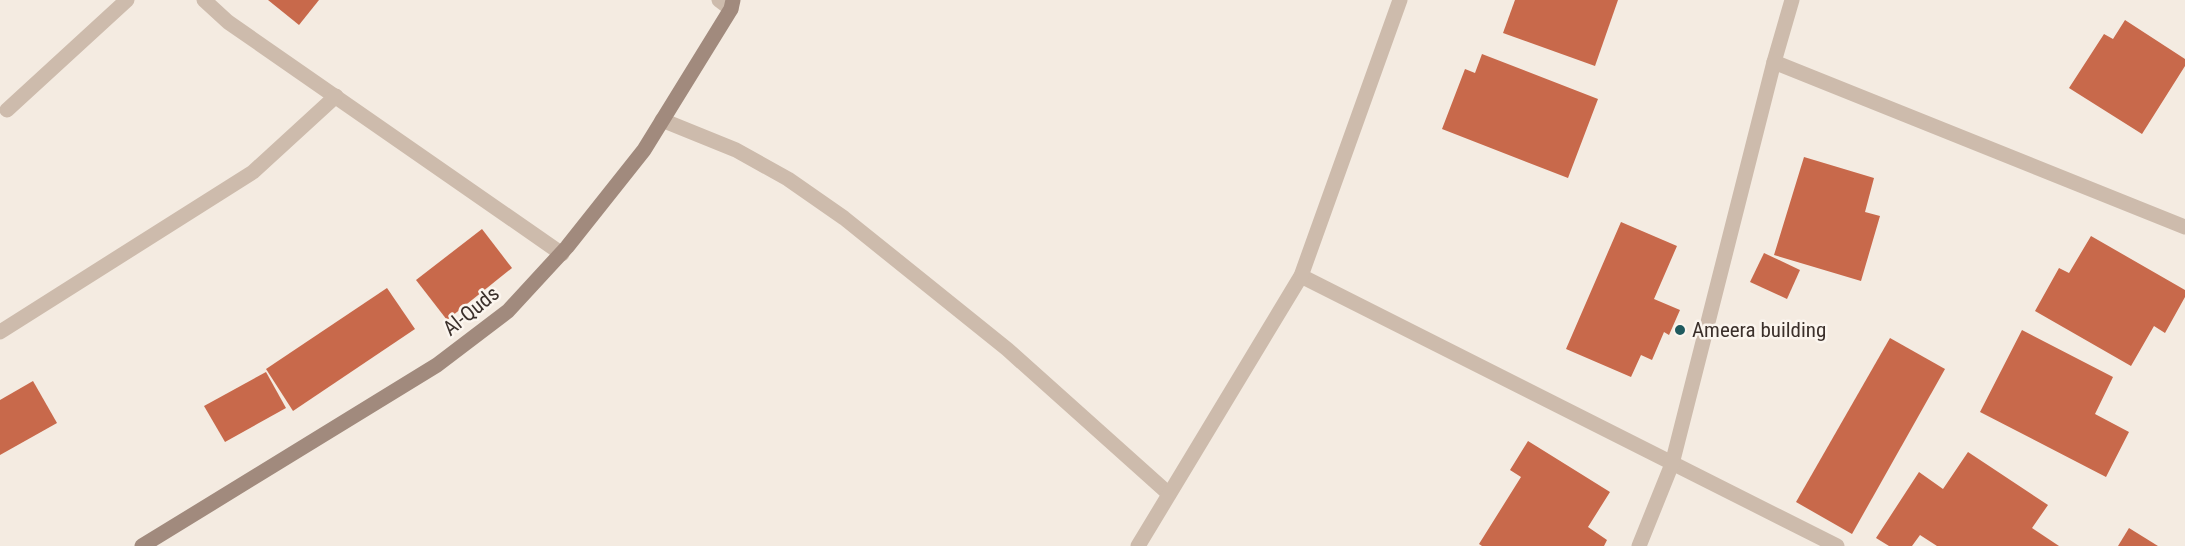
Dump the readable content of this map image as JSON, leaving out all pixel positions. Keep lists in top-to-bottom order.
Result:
{
  "streets": {
    "street": ["Al-Quds"]
  },
  "places": ["Ameera building"]
}
